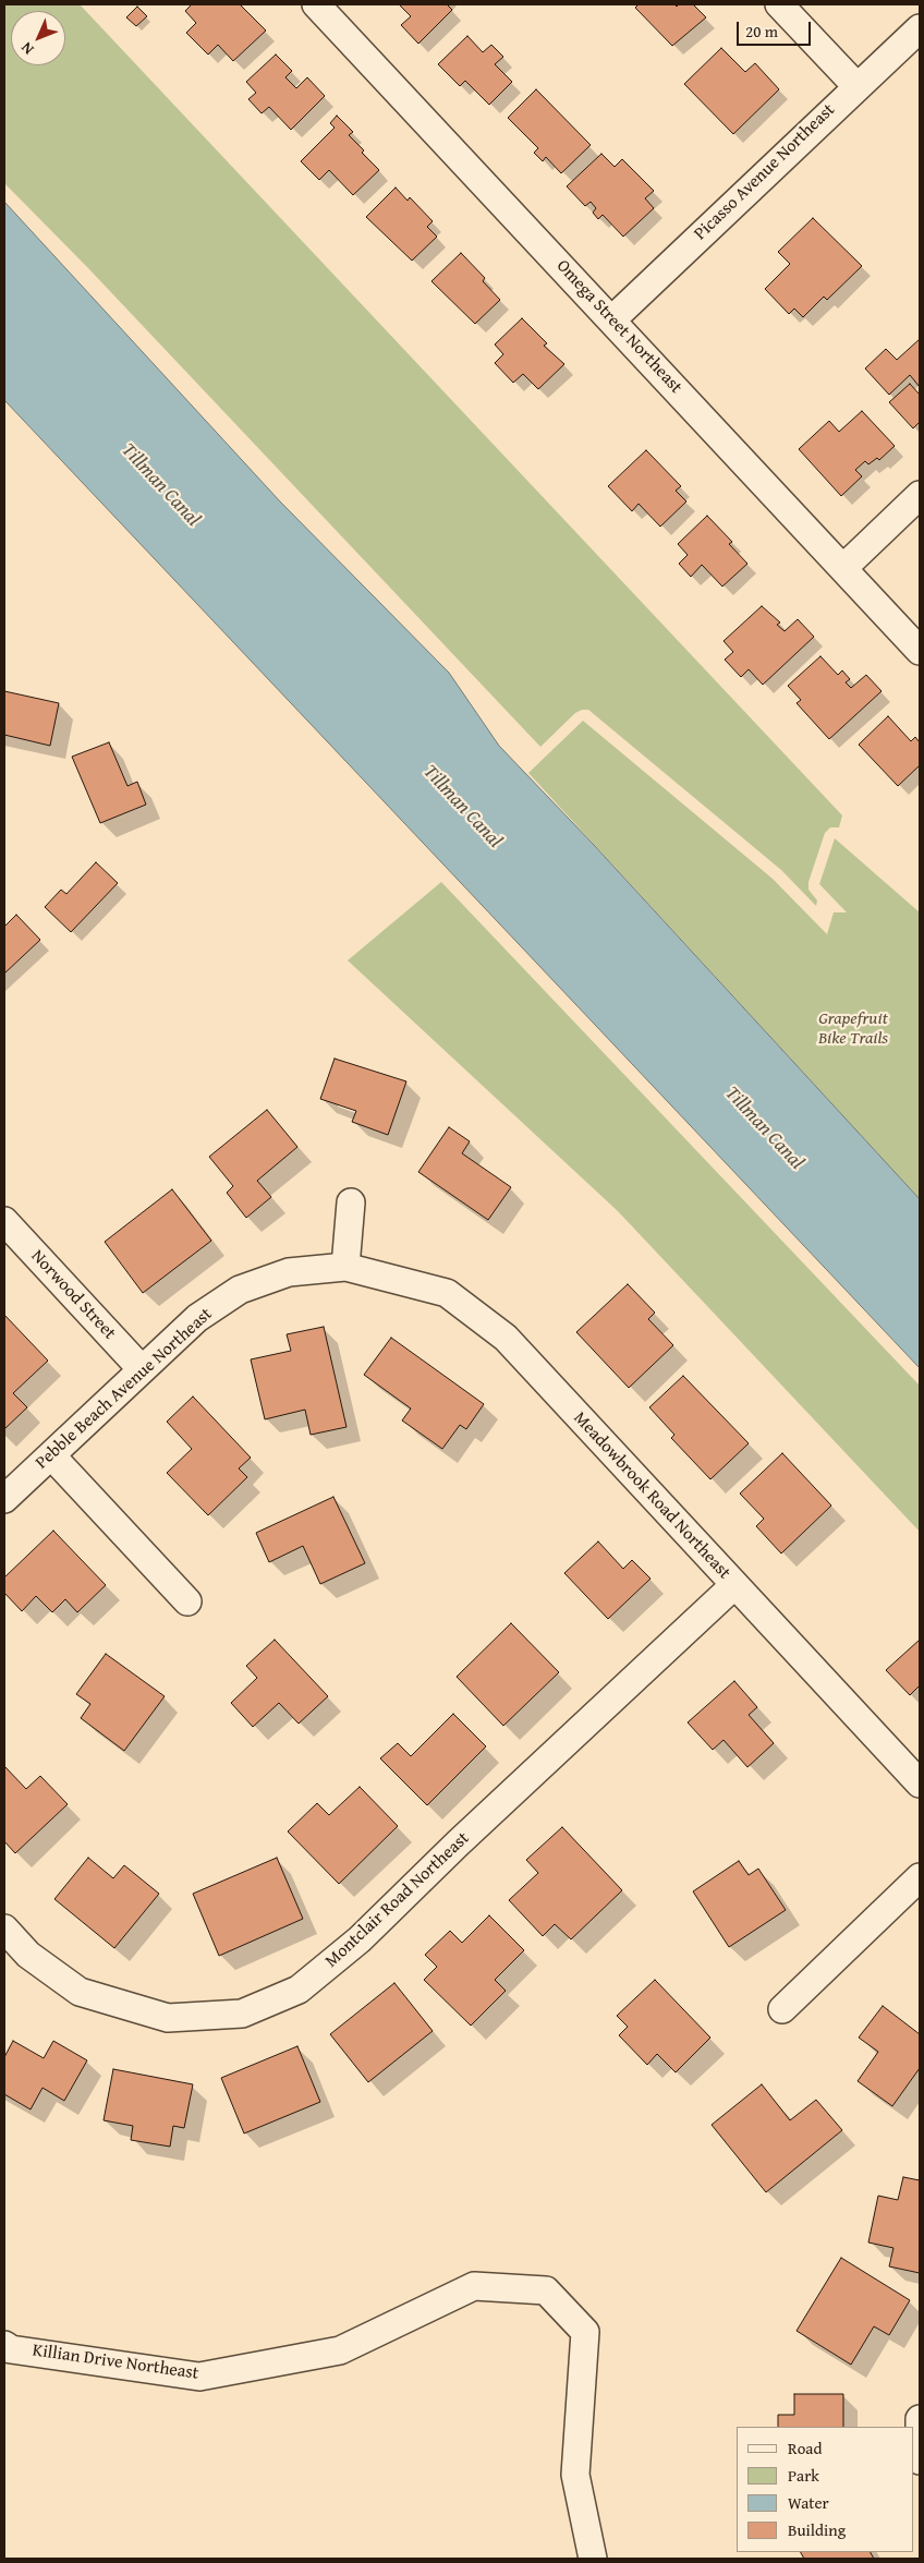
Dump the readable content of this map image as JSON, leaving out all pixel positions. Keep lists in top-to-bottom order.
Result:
{
  "streets": {
    "street": [
      "Picasso Avenue Northeast",
      "Omega Street Northeast",
      "Norwood Street",
      "Pebble Beach Avenue Northeast",
      "Meadowbrook Road Northeast",
      "Montclair Road Northeast",
      "Killian Drive Northeast"
    ]
  },
  "crossings": [
    ["Picasso Avenue Northeast", "Omega Street Northeast"],
    ["Norwood Street", "Pebble Beach Avenue Northeast"],
    ["Pebble Beach Avenue Northeast", "Meadowbrook Road Northeast"],
    ["Meadowbrook Road Northeast", "Montclair Road Northeast"]
  ],
  "water": ["Tillman Canal"],
  "parks": ["Grapefruit Bike Trails"],
  "legend": [
    "Road",
    "Park",
    "Water",
    "Building"
  ],
  "scale_bar": "20 m",
  "north": "bottom left"
}
